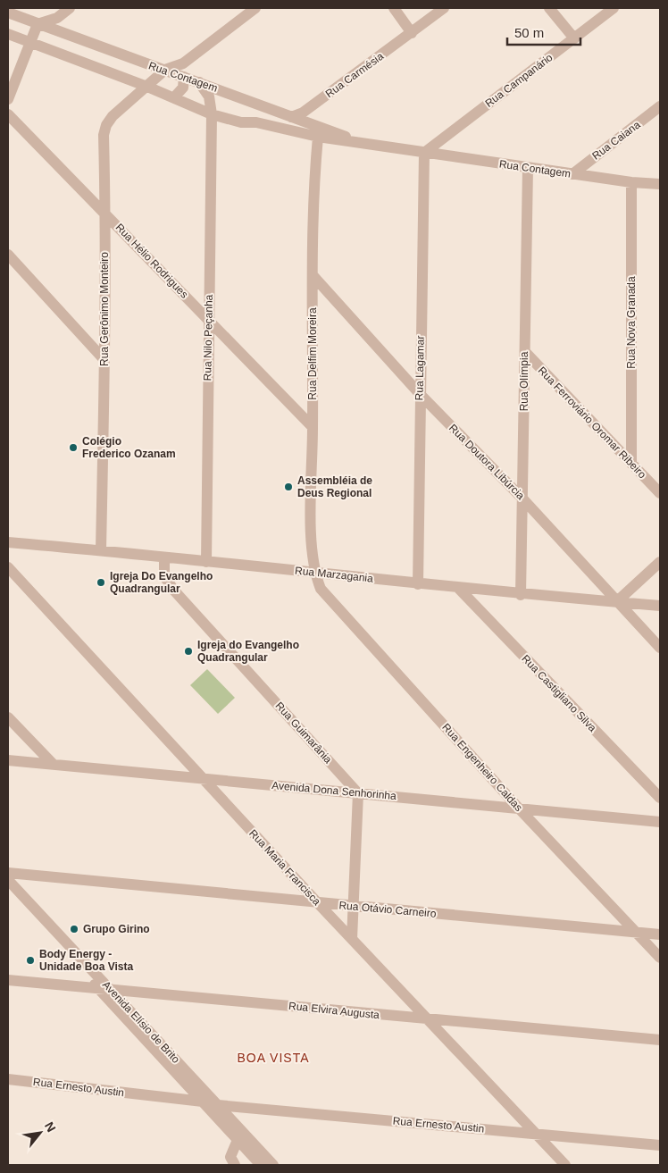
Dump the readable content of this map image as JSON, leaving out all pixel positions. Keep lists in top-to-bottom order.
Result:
{
  "streets": {
    "street": [
      "Rua Carmésia",
      "Rua Contagem",
      "Rua Campanário",
      "Rua Caiana",
      "Rua Hélio Rodrigues",
      "Rua Gerônimo Monteiro",
      "Rua Nova Granada",
      "Rua Nilo Peçanha",
      "Rua Delfim Moreira",
      "Rua Lagamar",
      "Rua Olímpia",
      "Rua Ferroviário Oromar Ribeiro",
      "Rua Doutora Libúrcia",
      "Rua Marzagania",
      "Rua Castigliano Silva",
      "Rua Guimarânia",
      "Rua Engenheiro Caldas",
      "Avenida Dona Senhorinha",
      "Rua Maria Francisca",
      "Rua Otávio Carneiro",
      "Rua Elvira Augusta",
      "Avenida Elísio de Brito",
      "Rua Ernesto Austin"
    ]
  },
  "crossings": [
    ["Rua Carmésia", "Rua Contagem"],
    ["Rua Contagem", "Rua Campanário"],
    ["Rua Contagem", "Rua Caiana"],
    ["Rua Contagem", "Rua Gerônimo Monteiro"],
    ["Rua Contagem", "Rua Nova Granada"],
    ["Rua Contagem", "Rua Nilo Peçanha"],
    ["Rua Contagem", "Rua Delfim Moreira"],
    ["Rua Contagem", "Rua Lagamar"],
    ["Rua Contagem", "Rua Olímpia"],
    ["Rua Campanário", "Rua Lagamar"],
    ["Rua Hélio Rodrigues", "Rua Gerônimo Monteiro"],
    ["Rua Hélio Rodrigues", "Rua Nilo Peçanha"],
    ["Rua Hélio Rodrigues", "Rua Delfim Moreira"],
    ["Rua Gerônimo Monteiro", "Rua Marzagania"],
    ["Rua Nova Granada", "Rua Ferroviário Oromar Ribeiro"],
    ["Rua Nilo Peçanha", "Rua Marzagania"],
    ["Rua Delfim Moreira", "Rua Doutora Libúrcia"],
    ["Rua Delfim Moreira", "Rua Marzagania"],
    ["Rua Delfim Moreira", "Rua Engenheiro Caldas"],
    ["Rua Lagamar", "Rua Doutora Libúrcia"],
    ["Rua Lagamar", "Rua Marzagania"],
    ["Rua Olímpia", "Rua Ferroviário Oromar Ribeiro"],
    ["Rua Olímpia", "Rua Doutora Libúrcia"],
    ["Rua Olímpia", "Rua Marzagania"],
    ["Rua Doutora Libúrcia", "Rua Marzagania"],
    ["Rua Marzagania", "Rua Castigliano Silva"],
    ["Rua Marzagania", "Rua Guimarânia"],
    ["Rua Marzagania", "Rua Engenheiro Caldas"],
    ["Rua Guimarânia", "Avenida Dona Senhorinha"],
    ["Rua Engenheiro Caldas", "Avenida Dona Senhorinha"],
    ["Rua Engenheiro Caldas", "Rua Otávio Carneiro"],
    ["Avenida Dona Senhorinha", "Rua Maria Francisca"],
    ["Rua Maria Francisca", "Rua Otávio Carneiro"],
    ["Rua Maria Francisca", "Rua Elvira Augusta"],
    ["Rua Maria Francisca", "Rua Ernesto Austin"],
    ["Rua Elvira Augusta", "Avenida Elísio de Brito"],
    ["Avenida Elísio de Brito", "Rua Ernesto Austin"]
  ],
  "districts": ["BOA VISTA"],
  "places": [
    "Colégio Frederico Ozanam",
    "Assembléia de Deus Regional",
    "Igreja Do Evangelho Quadrangular",
    "Igreja do Evangelho Quadrangular",
    "Grupo Girino",
    "Body Energy - Unidade Boa Vista"
  ],
  "scale_bar": "50 m",
  "north": "top right"
}
